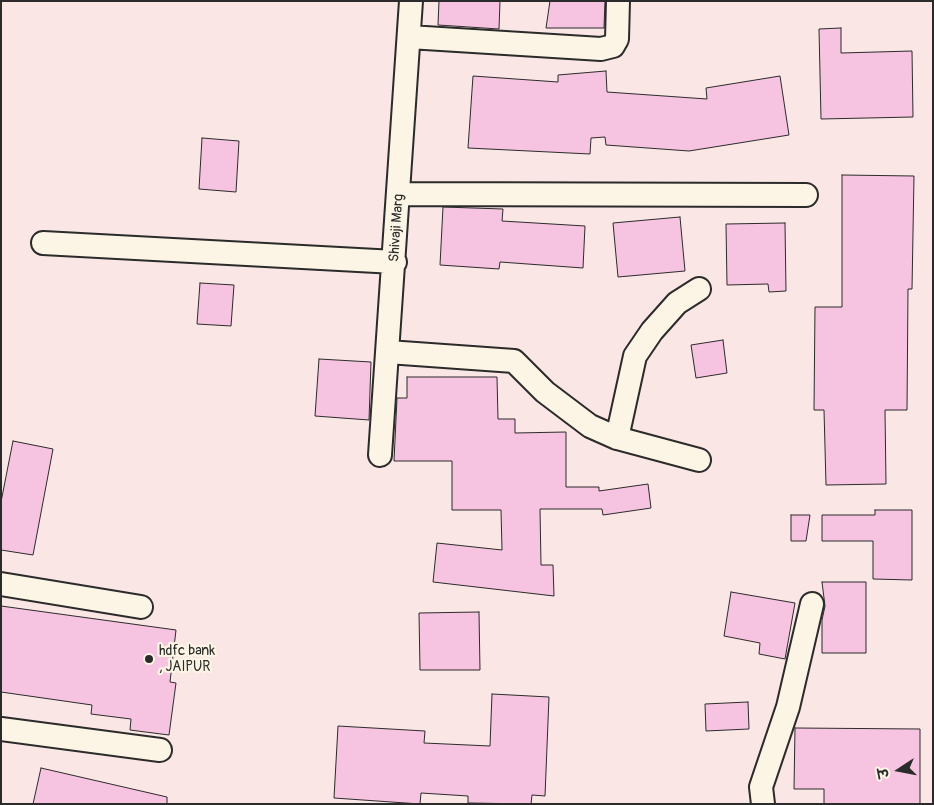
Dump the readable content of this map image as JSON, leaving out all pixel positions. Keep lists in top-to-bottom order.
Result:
{
  "streets": {
    "street": ["Shivaji Marg"]
  },
  "places": ["hdfc bank , JAIPUR"],
  "north": "left"
}
